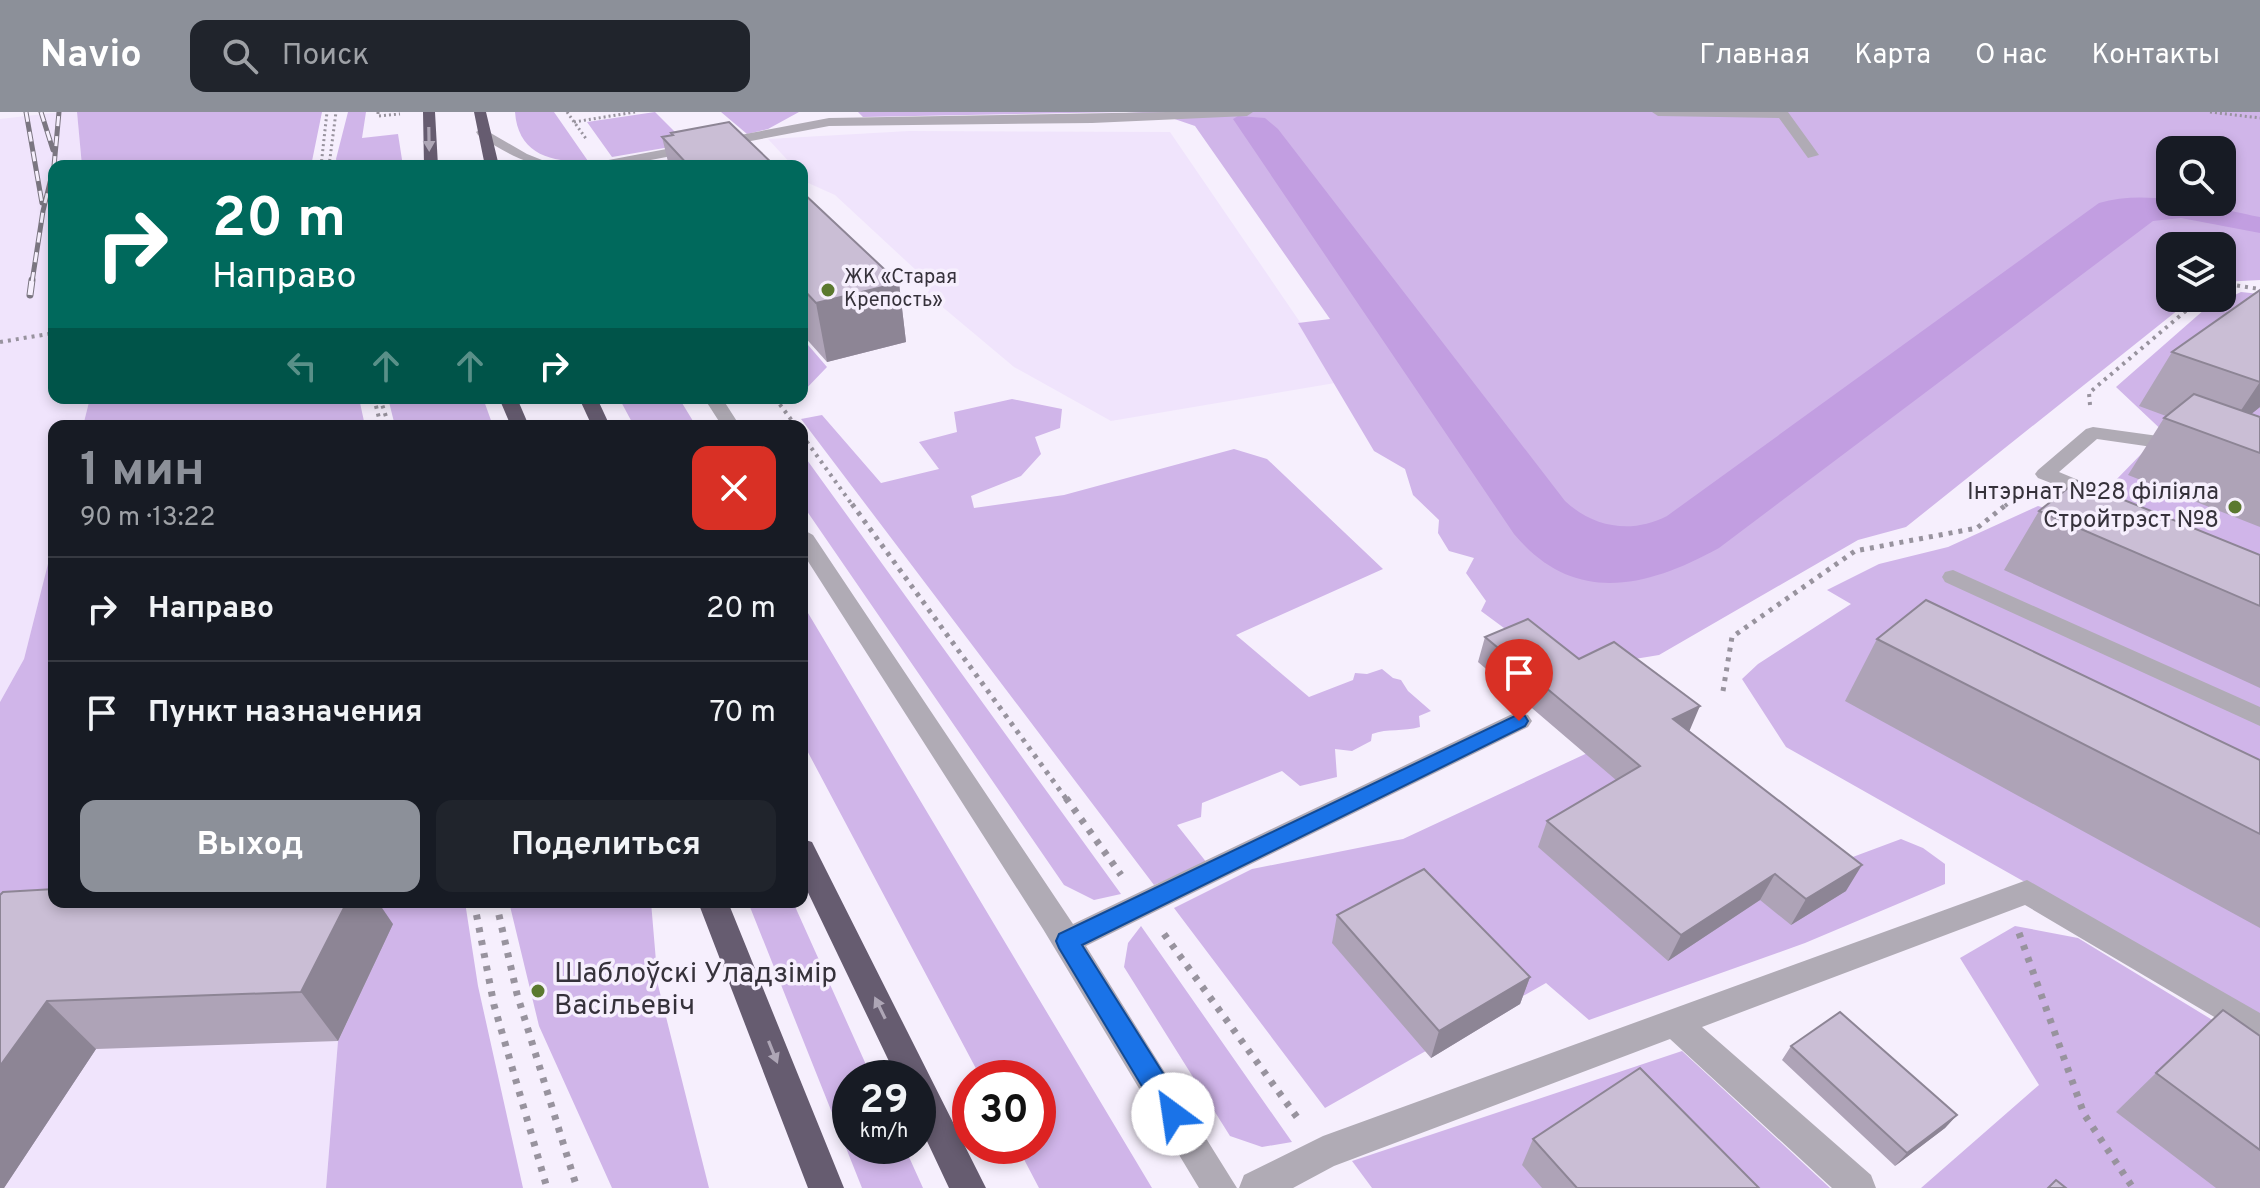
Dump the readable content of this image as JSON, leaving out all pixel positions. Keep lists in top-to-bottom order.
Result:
{
  "places": ["ЖК «Старая Крепость»", "Інтэрнат №28 фiлiяла Стройтрэст №8", "Шаблоўскі Уладзімір Васільевіч"],
  "page": {
    "header": "Navio",
    "search": "Поиск",
    "nav": [
      "Главная",
      "Карта",
      "О нас",
      "Контакты"
    ],
    "turn": ["20 m", "Направо"],
    "heading": ["1 мин", "90 m · 13:22"],
    "list": [
      {
        "name": "Направо",
        "value": "20 m"
      },
      {
        "name": "Пункт назначения",
        "value": "70 m"
      }
    ],
    "buttons": ["Выход", "Поделиться"],
    "speed": "29 km/h",
    "limit": "30"
  }
}
